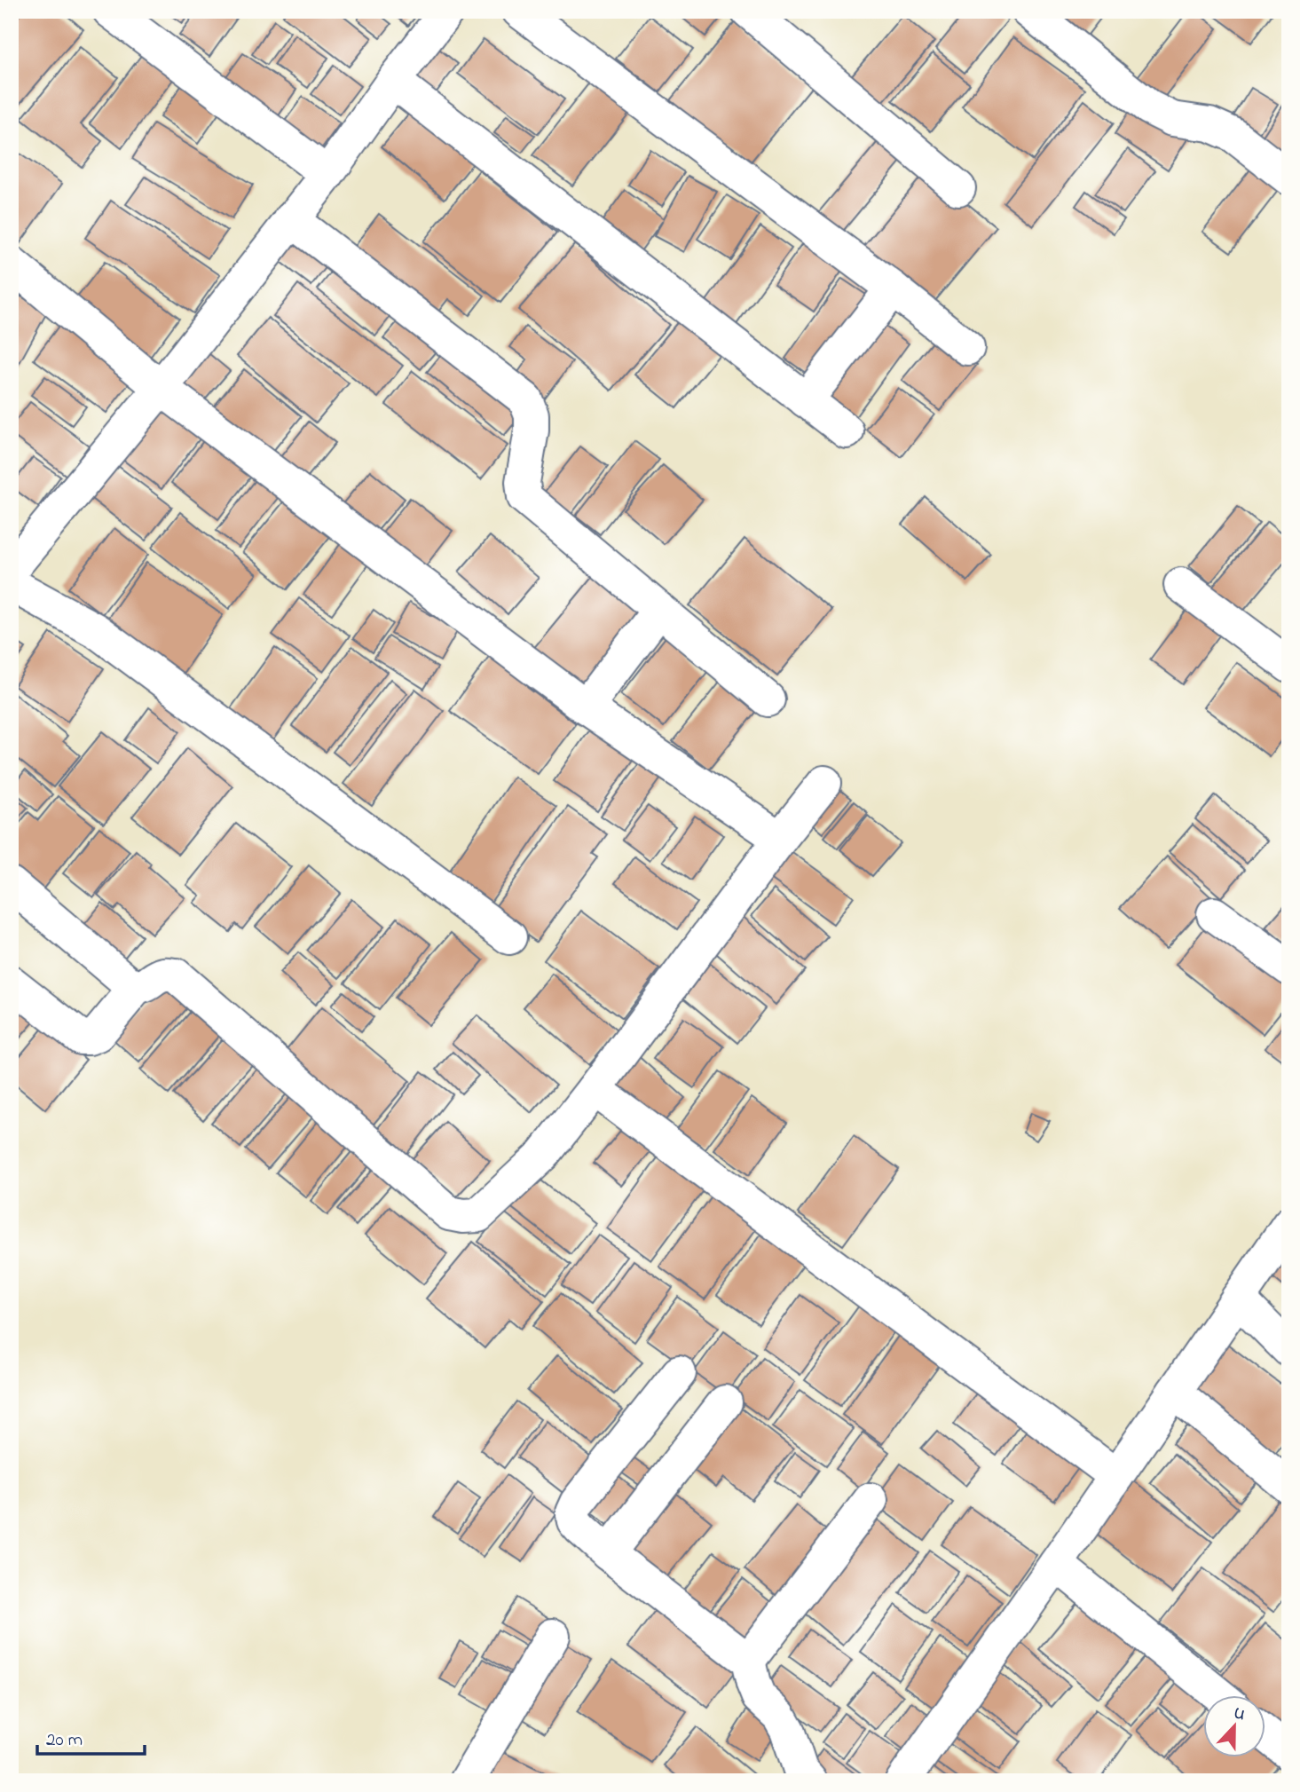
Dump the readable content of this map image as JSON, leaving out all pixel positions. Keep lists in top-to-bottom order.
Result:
{
  "scale_bar": "20 m",
  "north": "top"
}
